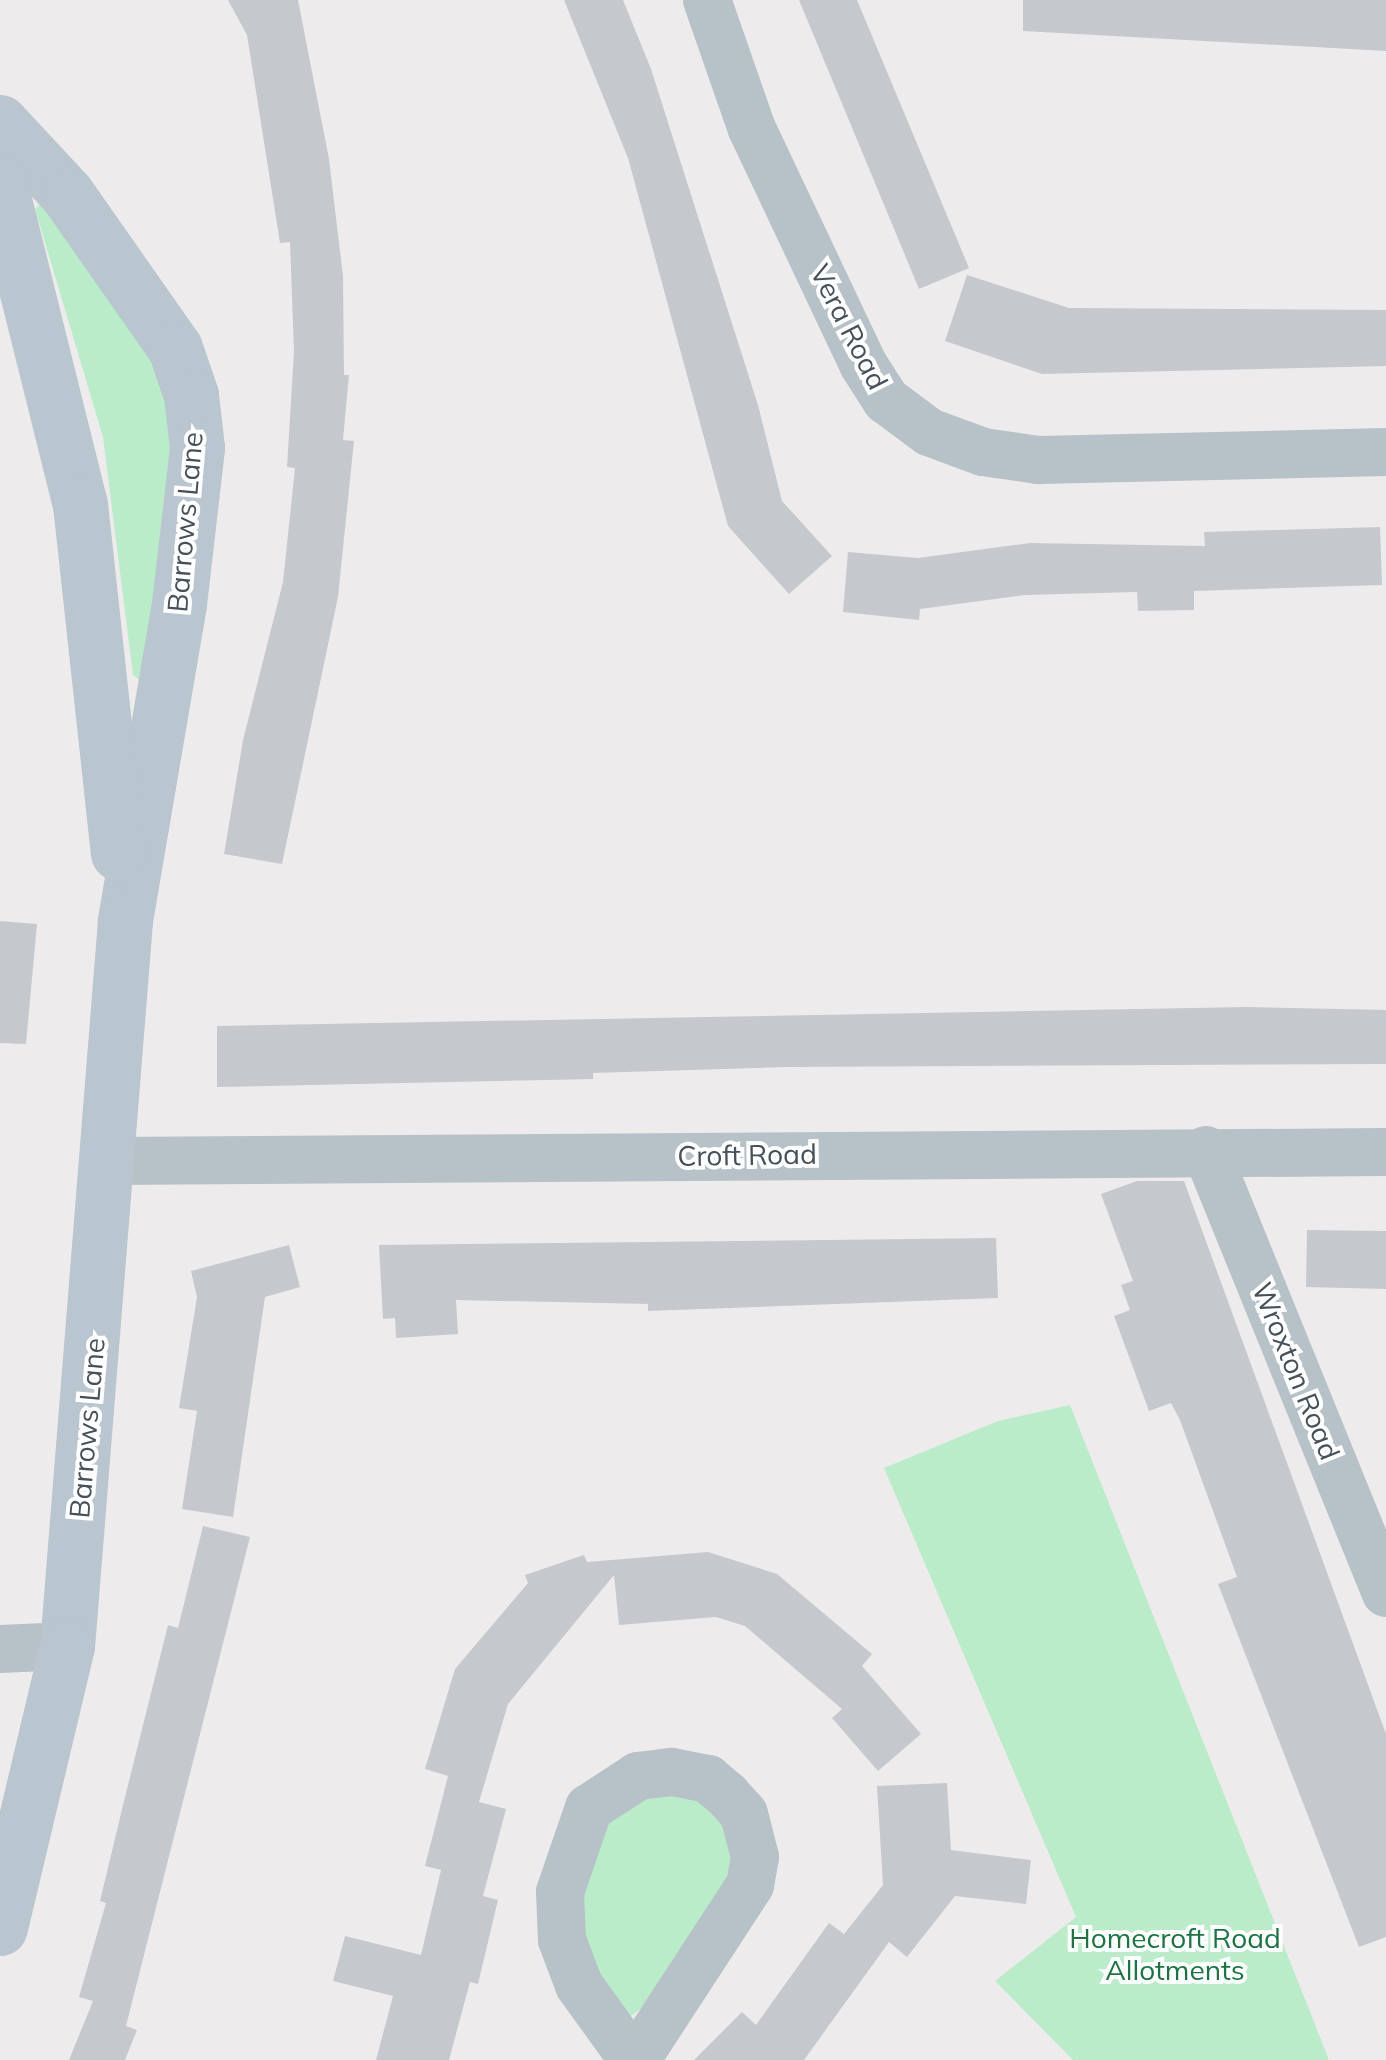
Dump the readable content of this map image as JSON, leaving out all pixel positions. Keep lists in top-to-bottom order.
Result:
{
  "streets": {
    "street": [
      "Vera Road",
      "Barrows Lane",
      "Croft Road",
      "Wroxton Road"
    ]
  },
  "crossings": [
    ["Barrows Lane", "Croft Road"],
    ["Croft Road", "Wroxton Road"]
  ],
  "parks": ["Homecroft Road Allotments"]
}
